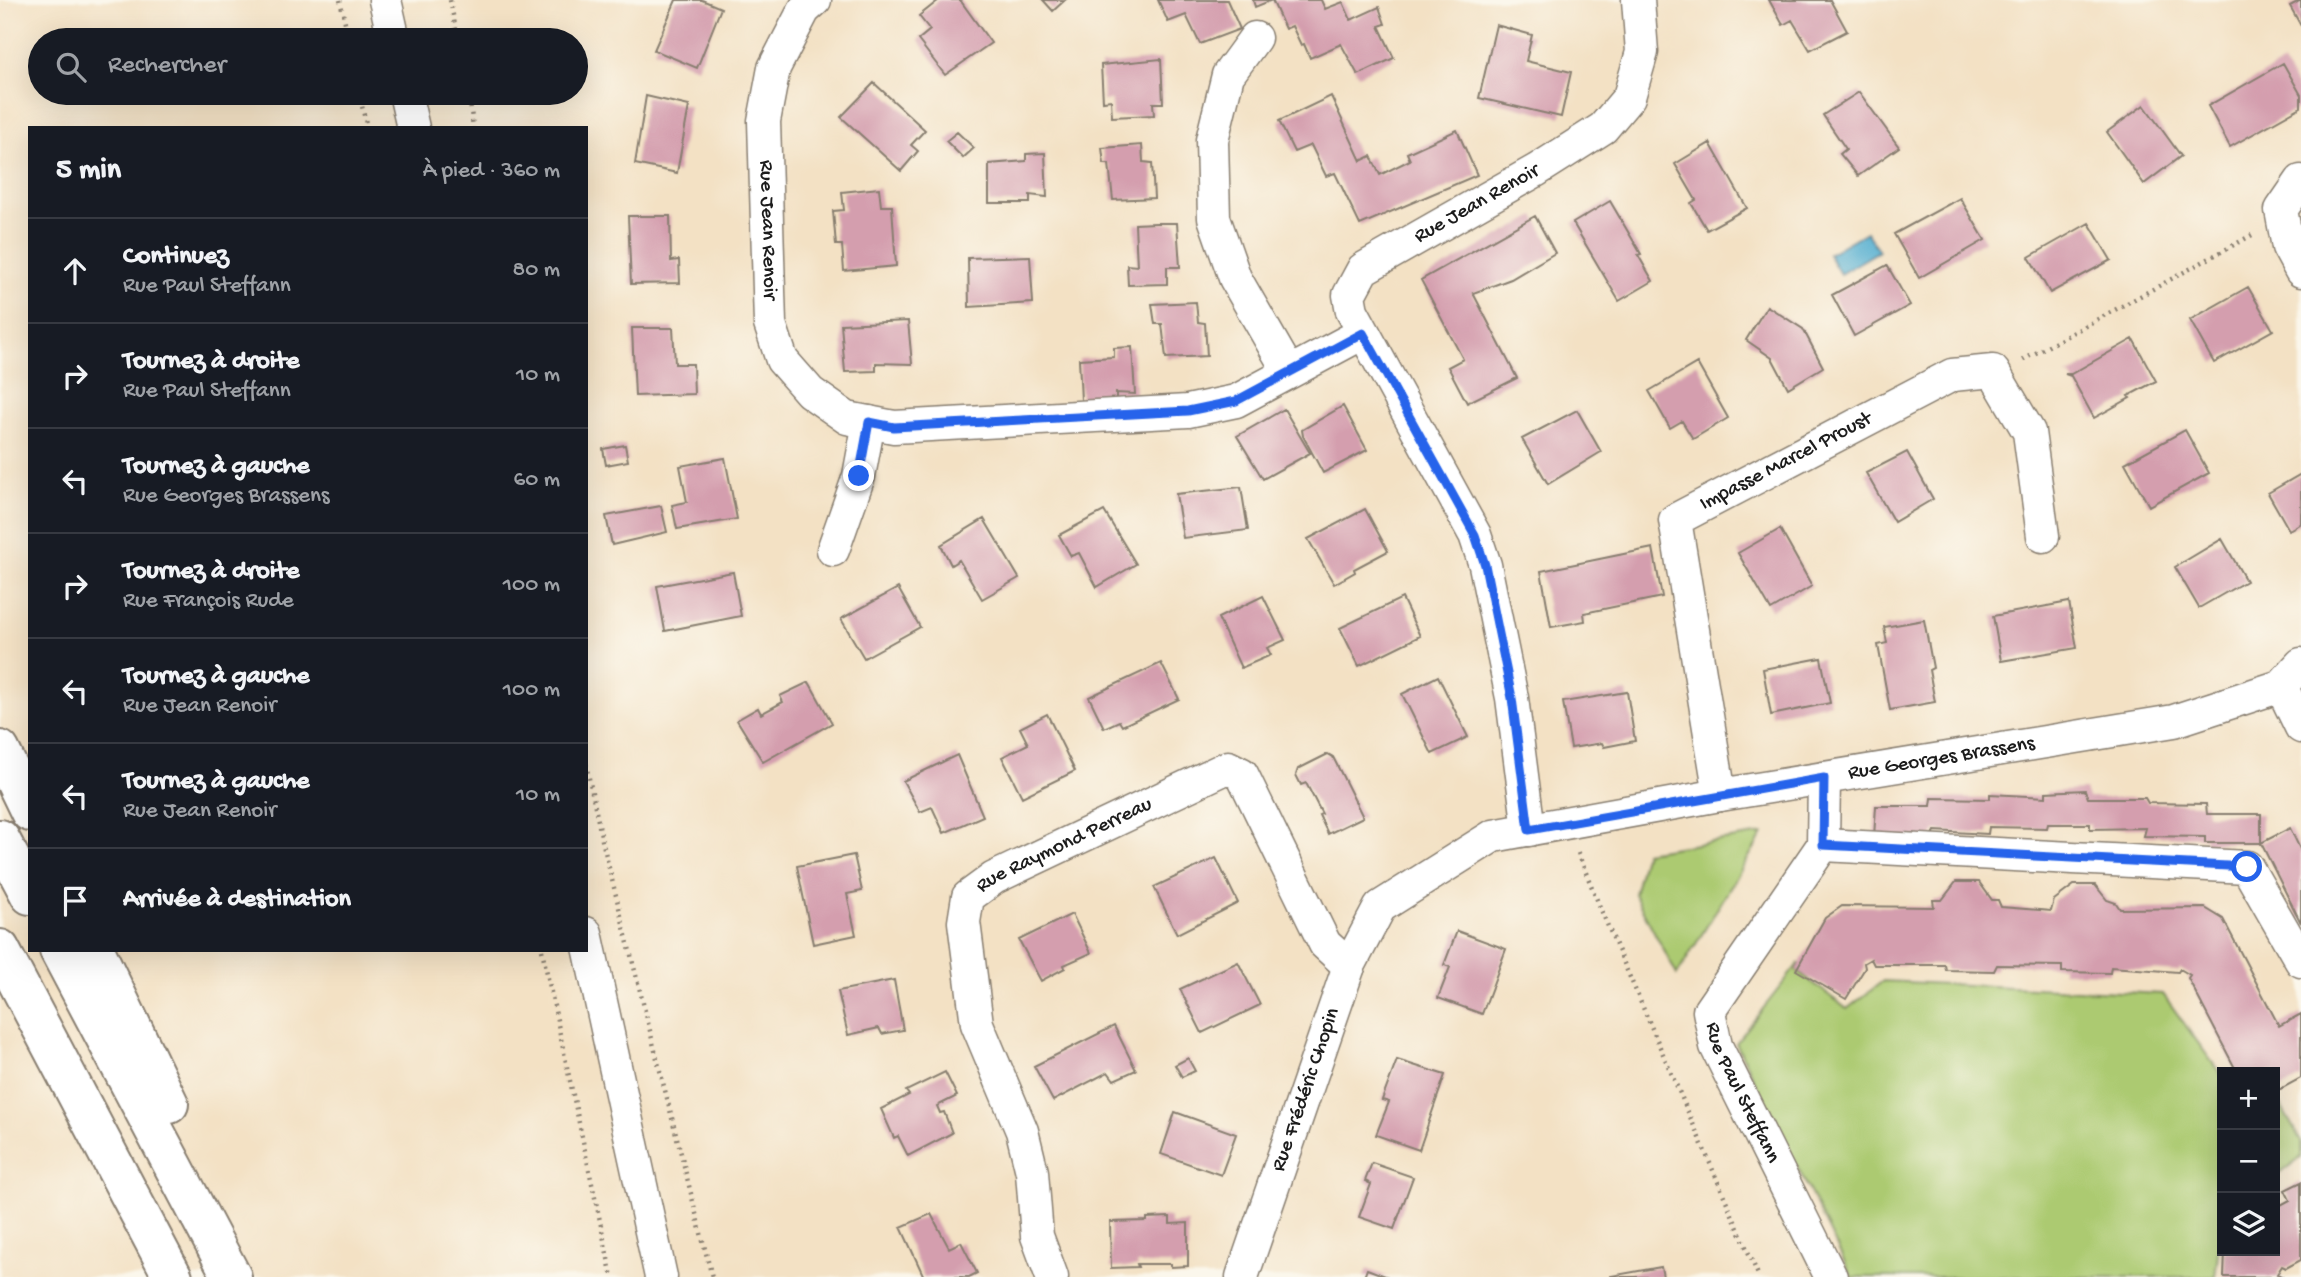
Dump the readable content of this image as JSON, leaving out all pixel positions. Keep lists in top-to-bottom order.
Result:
{
  "streets": {
    "street": [
      "Rue Jean Renoir",
      "Impasse Marcel Proust",
      "Rue Georges Brassens",
      "Rue Raymond Perreau",
      "Rue Frédéric Chopin",
      "Rue Paul Steffann"
    ]
  },
  "crossings": [
    ["Impasse Marcel Proust", "Rue Georges Brassens"],
    ["Rue Georges Brassens", "Rue Frédéric Chopin"],
    ["Rue Raymond Perreau", "Rue Frédéric Chopin"]
  ],
  "page": {
    "search": "Rechercher",
    "heading": ["5 min", "À pied · 360 m"],
    "list": [
      ["Continuez", "Rue Paul Steffann", "80 m"],
      ["Tournez à droite", "Rue Paul Steffann", "10 m"],
      ["Tournez à gauche", "Rue Georges Brassens", "60 m"],
      ["Tournez à droite", "Rue François Rude", "100 m"],
      ["Tournez à gauche", "Rue Jean Renoir", "100 m"],
      ["Tournez à gauche", "Rue Jean Renoir", "10 m"],
      "Arrivée à destination"
    ],
    "map_buttons": ["+", "−"]
  }
}
